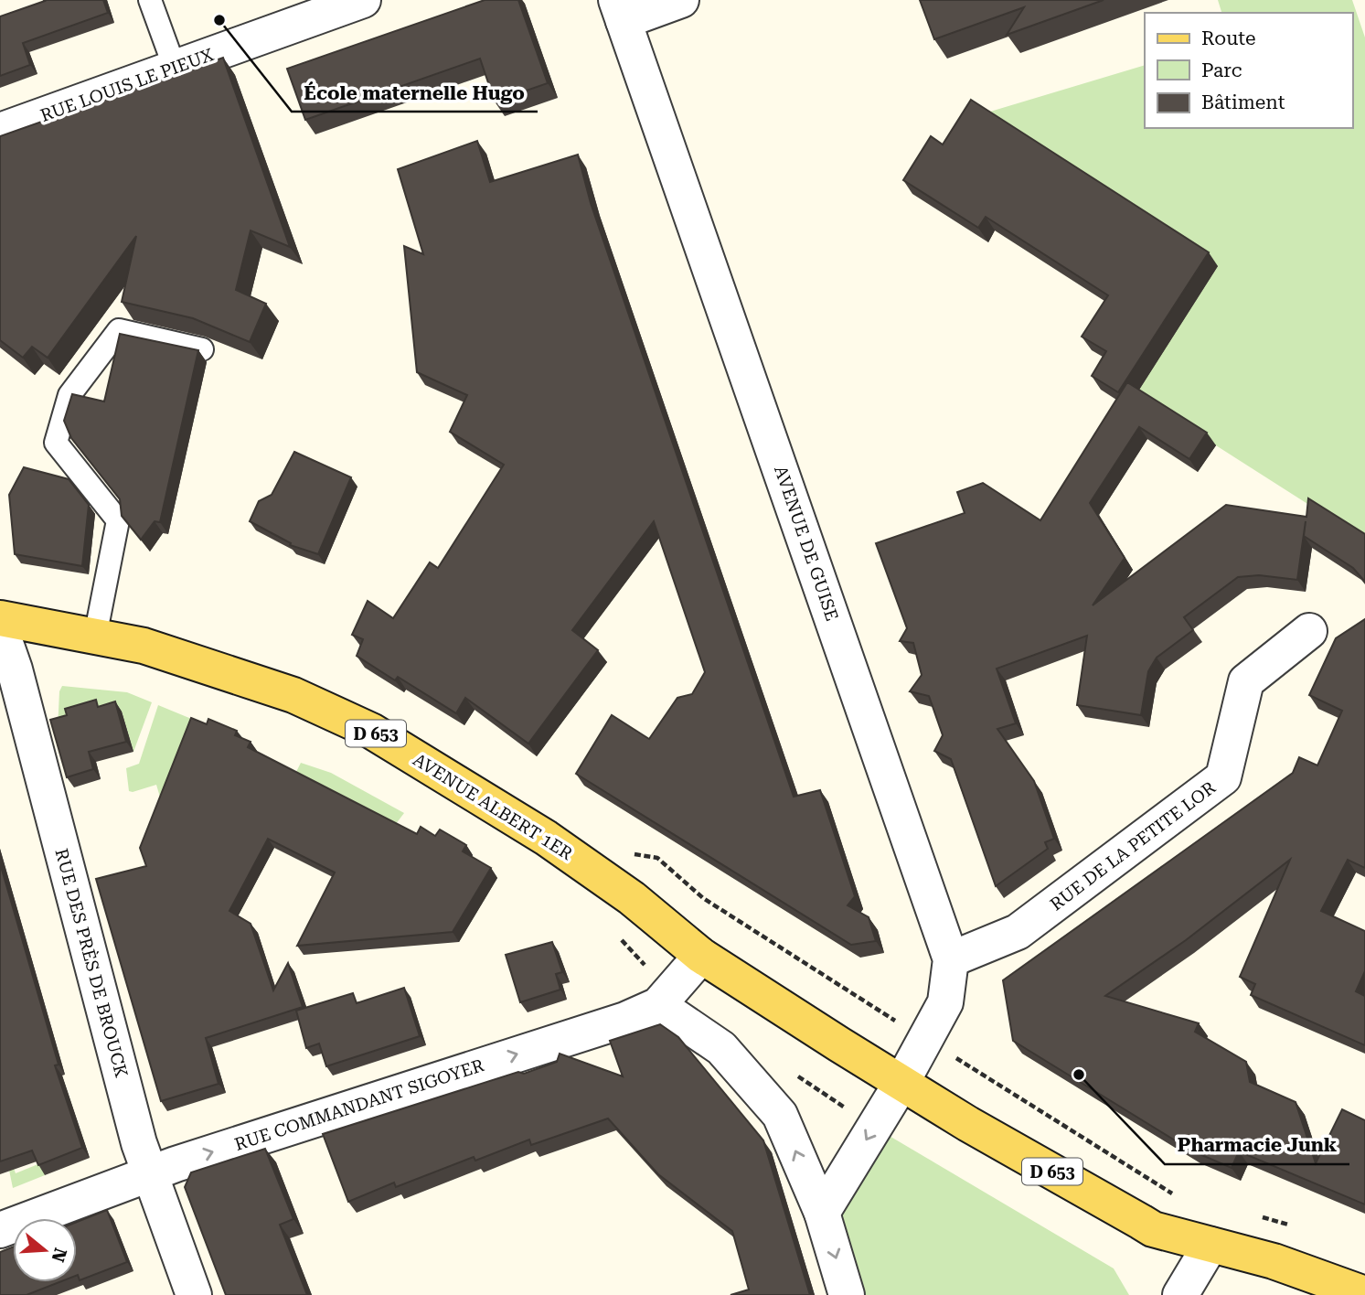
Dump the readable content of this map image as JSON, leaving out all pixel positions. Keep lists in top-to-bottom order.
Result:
{
  "streets": {
    "main road": ["D 653", "AVENUE ALBERT 1ER"],
    "street": [
      "RUE LOUIS LE PIEUX",
      "AVENUE DE GUISE",
      "RUE DE LA PETITE LOR",
      "RUE DES PRÈS DE BROUCK",
      "RUE COMMANDANT SIGOYER"
    ]
  },
  "crossings": [
    ["AVENUE DE GUISE", "D 653"],
    ["AVENUE DE GUISE", "AVENUE ALBERT 1ER"],
    ["AVENUE DE GUISE", "RUE DE LA PETITE LOR"],
    ["D 653", "AVENUE ALBERT 1ER"],
    ["AVENUE ALBERT 1ER", "RUE COMMANDANT SIGOYER"],
    ["RUE DES PRÈS DE BROUCK", "RUE COMMANDANT SIGOYER"]
  ],
  "one_way": ["RUE COMMANDANT SIGOYER"],
  "places": ["École maternelle Hugo", "Pharmacie Junk"],
  "legend": ["Route", "Parc", "Bâtiment"],
  "north": "right"
}
